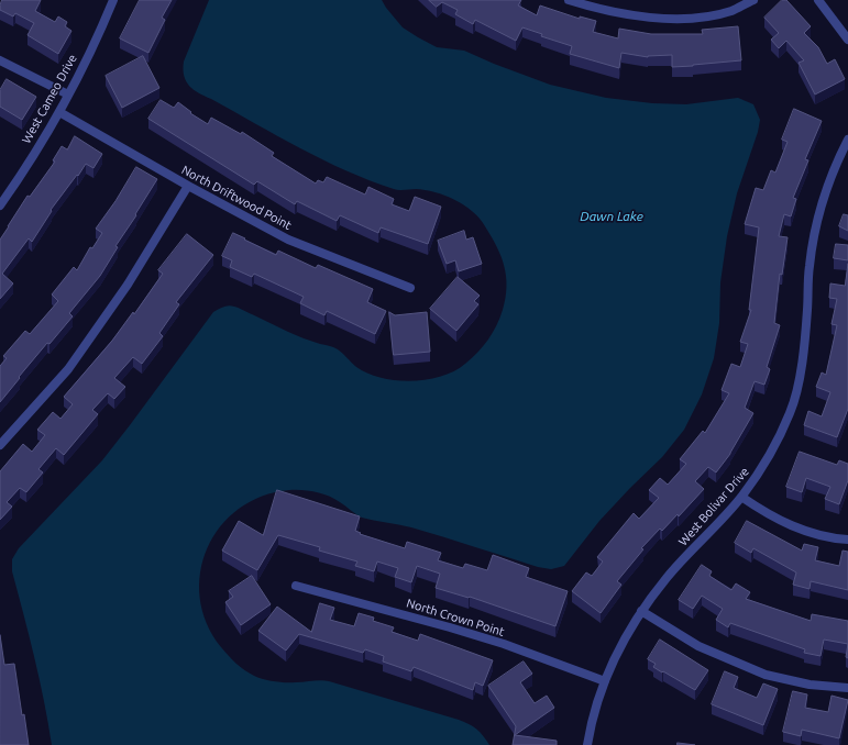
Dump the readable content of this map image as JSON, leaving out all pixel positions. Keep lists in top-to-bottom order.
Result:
{
  "streets": {
    "street": [
      "West Cameo Drive",
      "North Driftwood Point",
      "West Bolivar Drive",
      "North Crown Point"
    ]
  },
  "crossings": [
    ["West Cameo Drive", "North Driftwood Point"],
    ["West Bolivar Drive", "North Crown Point"]
  ],
  "water": ["Dawn Lake"]
}
